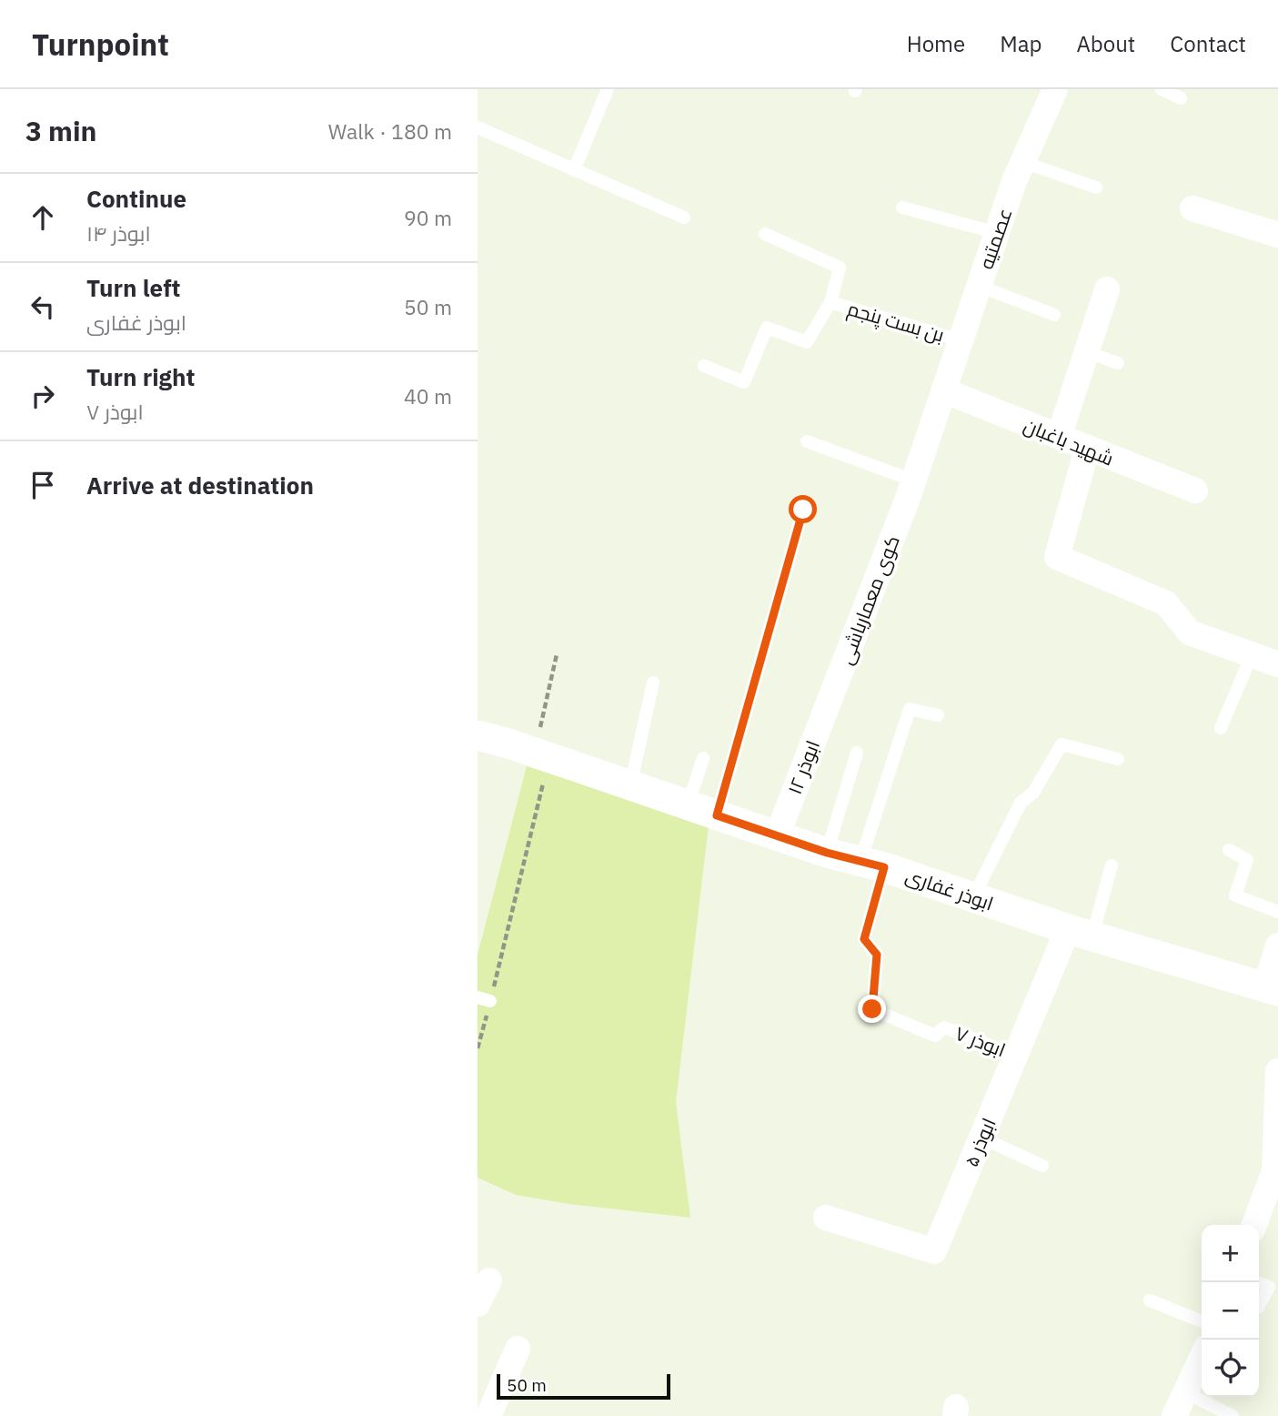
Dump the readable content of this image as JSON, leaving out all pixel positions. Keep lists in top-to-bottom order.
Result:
{
  "streets": {
    "street": [
      "عصمتیه",
      "شهید باغبان",
      "کوی معمارباشی",
      "ابوذر ۱۲",
      "ابوذر غفاری",
      "ابوذر ۵"
    ],
    "lane": ["بن بست پنجم", "ابوذر ۷"]
  },
  "crossings": [
    ["عصمتیه", "بن بست پنجم"],
    ["عصمتیه", "شهید باغبان"],
    ["عصمتیه", "کوی معمارباشی"],
    ["شهید باغبان", "کوی معمارباشی"],
    ["کوی معمارباشی", "ابوذر ۱۲"],
    ["ابوذر ۱۲", "ابوذر غفاری"],
    ["ابوذر غفاری", "ابوذر ۷"],
    ["ابوذر غفاری", "ابوذر ۵"],
    ["ابوذر ۷", "ابوذر ۵"]
  ],
  "scale_bar": "50 m",
  "page": {
    "header": "Turnpoint",
    "nav": [
      "Home",
      "Map",
      "About",
      "Contact"
    ],
    "heading": ["3 min", "Walk · 180 m"],
    "list": [
      ["Continue", "ابوذر ۱۴", "90 m"],
      ["Turn left", "ابوذر غفاری", "50 m"],
      ["Turn right", "ابوذر ۷", "40 m"],
      "Arrive at destination"
    ],
    "map_buttons": ["+", "−"],
    "scale": "50 m"
  }
}
